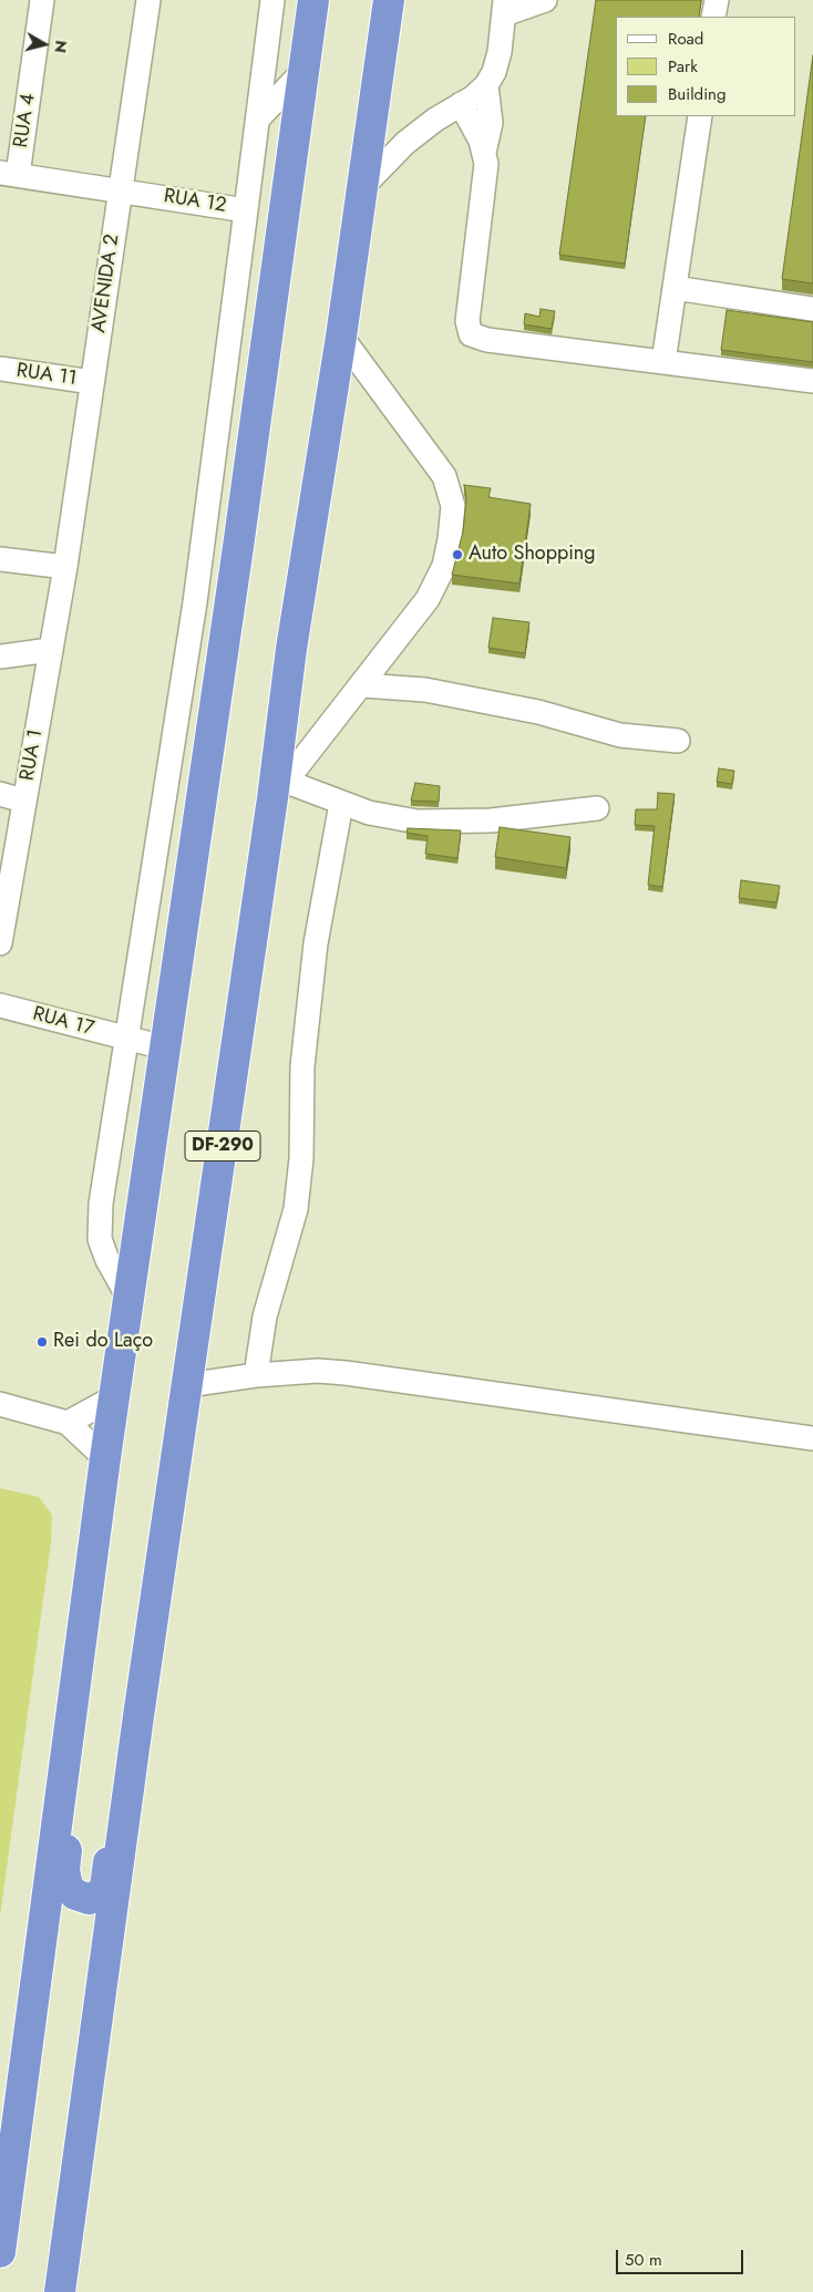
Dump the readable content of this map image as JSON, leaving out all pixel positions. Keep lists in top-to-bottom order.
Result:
{
  "streets": {
    "highway": ["DF-290"],
    "street": [
      "RUA 4",
      "RUA 12",
      "AVENIDA 2",
      "RUA 11",
      "RUA 1",
      "RUA 17"
    ]
  },
  "crossings": [
    ["RUA 4", "RUA 12"],
    ["RUA 12", "AVENIDA 2"],
    ["AVENIDA 2", "RUA 11"],
    ["AVENIDA 2", "RUA 1"]
  ],
  "places": ["Auto Shopping", "Rei do Laço"],
  "legend": ["Road", "Park", "Building"],
  "scale_bar": "50 m",
  "north": "right"
}
